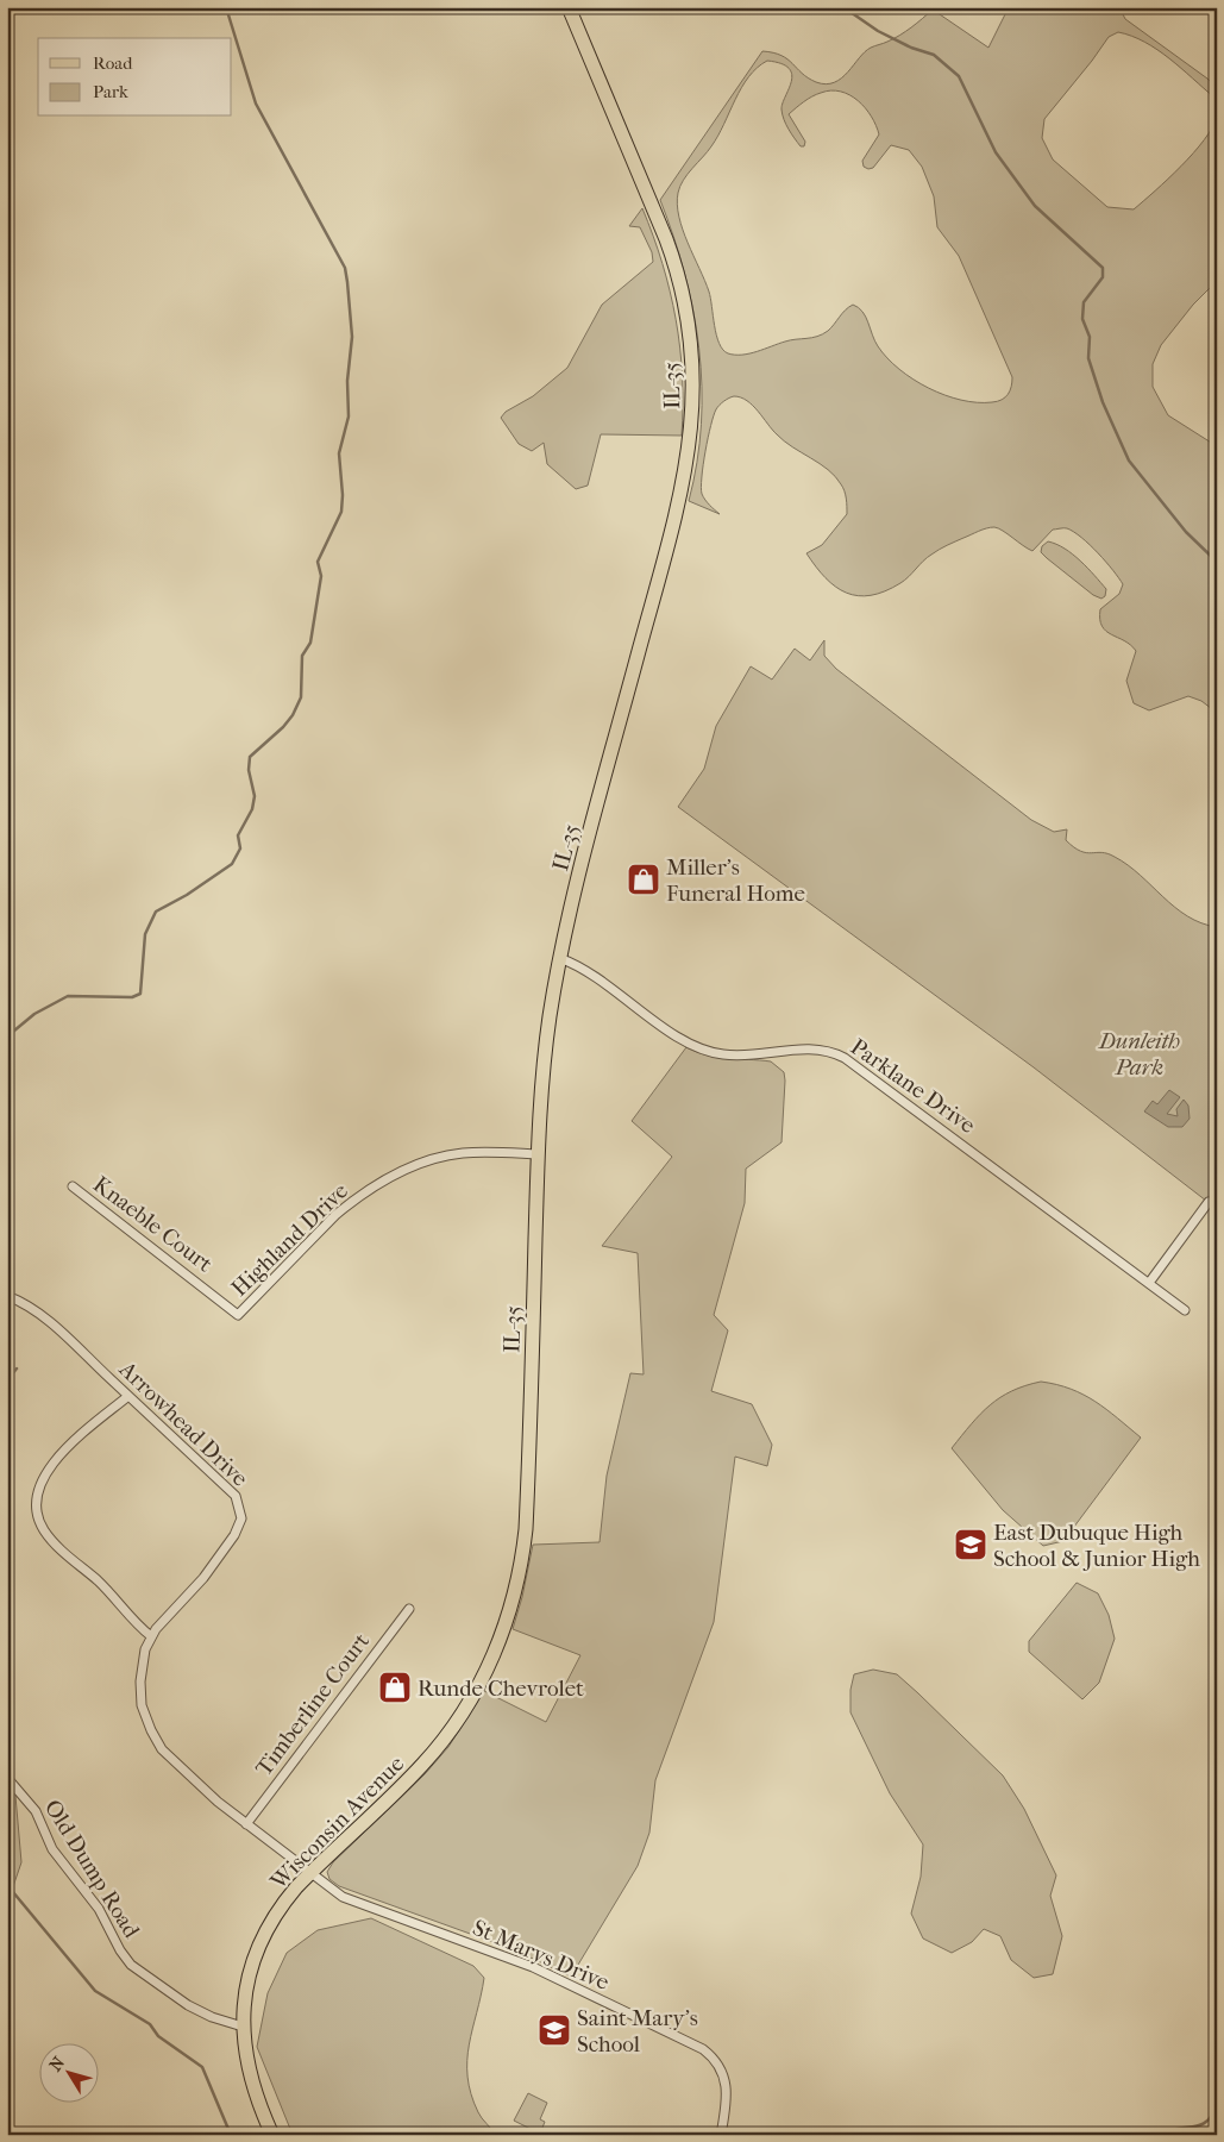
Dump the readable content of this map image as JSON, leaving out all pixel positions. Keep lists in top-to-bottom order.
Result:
{
  "streets": {
    "main road": ["IL-35", "Wisconsin Avenue"],
    "street": [
      "Parklane Drive",
      "Knaeble Court",
      "Highland Drive",
      "Arrowhead Drive",
      "Timberline Court",
      "Old Dump Road",
      "St Marys Drive"
    ]
  },
  "crossings": [
    ["IL-35", "Parklane Drive"],
    ["IL-35", "Highland Drive"],
    ["IL-35", "Wisconsin Avenue"],
    ["Knaeble Court", "Highland Drive"],
    ["Arrowhead Drive", "Timberline Court"],
    ["Arrowhead Drive", "Wisconsin Avenue"],
    ["Arrowhead Drive", "St Marys Drive"],
    ["Wisconsin Avenue", "Old Dump Road"],
    ["Wisconsin Avenue", "St Marys Drive"]
  ],
  "parks": ["Dunleith Park"],
  "places": {
    "shop": ["Miller's Funeral Home", "Runde Chevrolet"],
    "school or university": ["East Dubuque High School & Junior High", "Saint Mary's School"]
  },
  "legend": ["Road", "Park"],
  "north": "top left"
}
